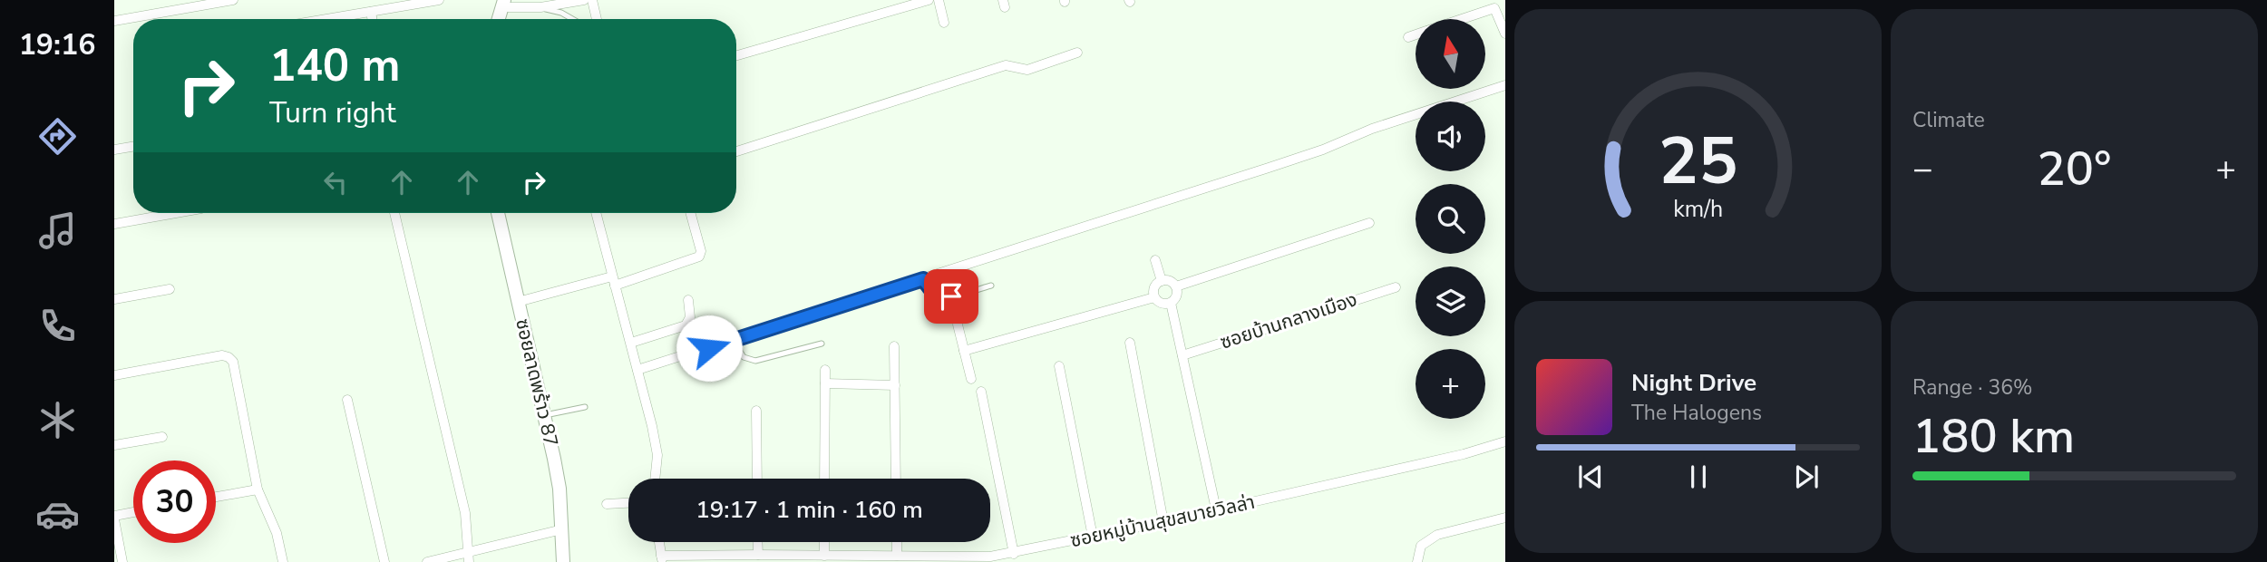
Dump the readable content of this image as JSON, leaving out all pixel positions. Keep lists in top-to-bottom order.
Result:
{
  "streets": {
    "street": ["ซอยบ้านกลางเมือง", "ซอยลาดพร้าว 87", "ซอยหมู่บ้านสุขสบายวิลล่า"]
  },
  "north": "top",
  "page": {
    "tabs": "19:16",
    "tile": [
      "Climate",
      ["Range · 36%", "180 km"]
    ],
    "map_buttons": "+",
    "turn": ["140 m", "Turn right"],
    "heat": ["−", "20°", "+"],
    "song": ["Night Drive", "The Halogens"],
    "limit": "30",
    "trip": "19:17 · 1 min · 160 m",
    "gauge": ["25", "km/h"]
  }
}
